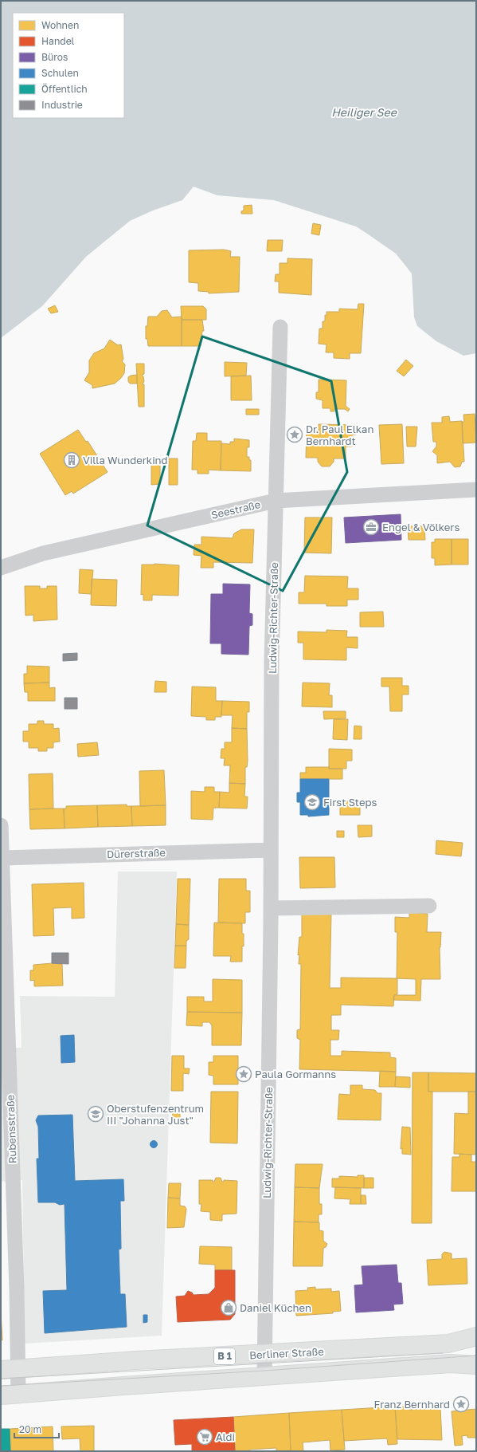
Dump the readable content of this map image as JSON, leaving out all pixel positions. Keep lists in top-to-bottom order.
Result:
{
  "streets": {
    "main road": ["Berliner Straße", "B 1"],
    "street": [
      "Seestraße",
      "Ludwig-Richter-Straße",
      "Dürerstraße",
      "Rubensstraße"
    ]
  },
  "crossings": [
    ["Seestraße", "Ludwig-Richter-Straße"],
    ["Ludwig-Richter-Straße", "Dürerstraße"],
    ["Ludwig-Richter-Straße", "Berliner Straße"],
    ["Dürerstraße", "Rubensstraße"],
    ["Rubensstraße", "Berliner Straße"]
  ],
  "water": ["Heiliger See"],
  "places": {
    "place": ["Dr. Paul Elkan Bernhardt", "Paula Gormanns", "Franz Bernhard"],
    "building": ["Villa Wunderkind"],
    "office": ["Engel & Völkers"],
    "school or university": ["First Steps", "Oberstufenzentrum III \"Johanna Just\""],
    "shop": ["Daniel Küchen"],
    "supermarket": ["Aldi"]
  },
  "legend": [
    "Wohnen",
    "Handel",
    "Büros",
    "Schulen",
    "Öffentlich",
    "Industrie"
  ],
  "scale_bar": "20 m"
}
